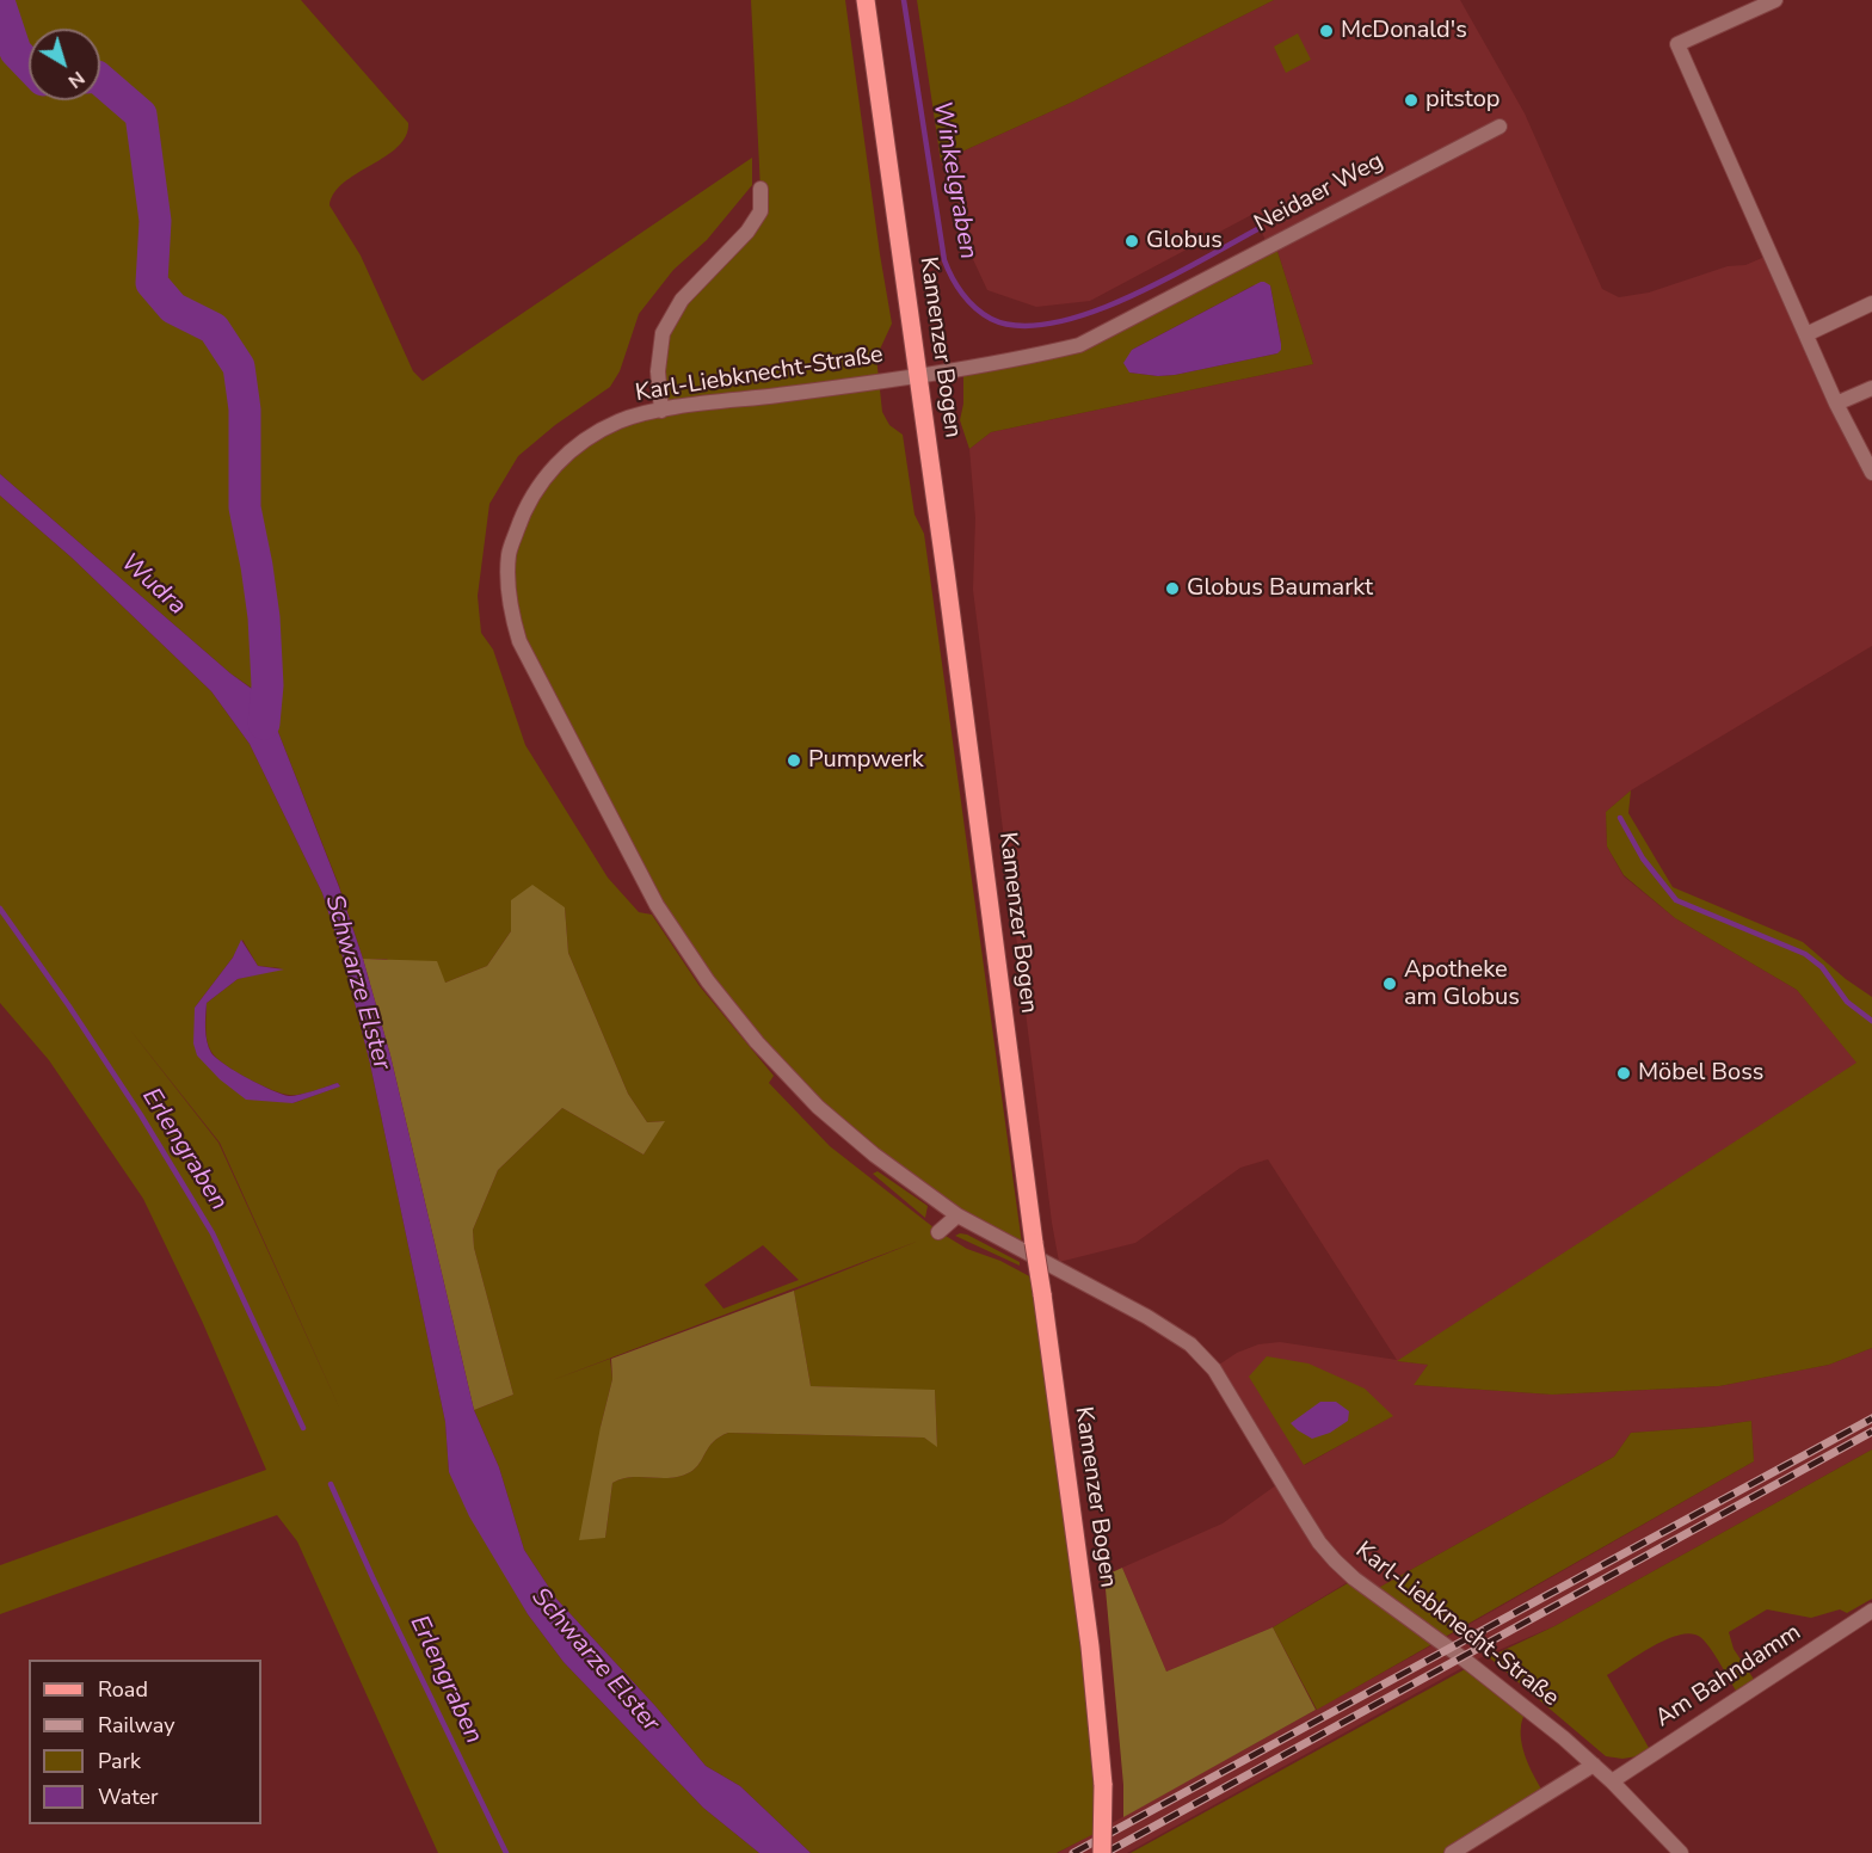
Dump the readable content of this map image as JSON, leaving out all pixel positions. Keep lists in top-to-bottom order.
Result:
{
  "streets": {
    "main road": ["Kamenzer Bogen"],
    "street": ["Neidaer Weg", "Karl-Liebknecht-Straße", "Am Bahndamm"]
  },
  "crossings": [
    ["Neidaer Weg", "Kamenzer Bogen"],
    ["Neidaer Weg", "Karl-Liebknecht-Straße"],
    ["Kamenzer Bogen", "Karl-Liebknecht-Straße"],
    ["Karl-Liebknecht-Straße", "Am Bahndamm"]
  ],
  "water": [
    "Winkelgraben",
    "Wudra",
    "Schwarze Elster",
    "Erlengraben"
  ],
  "places": [
    "McDonald's",
    "pitstop",
    "Globus",
    "Globus Baumarkt",
    "Pumpwerk",
    "Apotheke am Globus",
    "Möbel Boss"
  ],
  "legend": [
    "Road",
    "Railway",
    "Park",
    "Water"
  ],
  "north": "bottom right"
}
